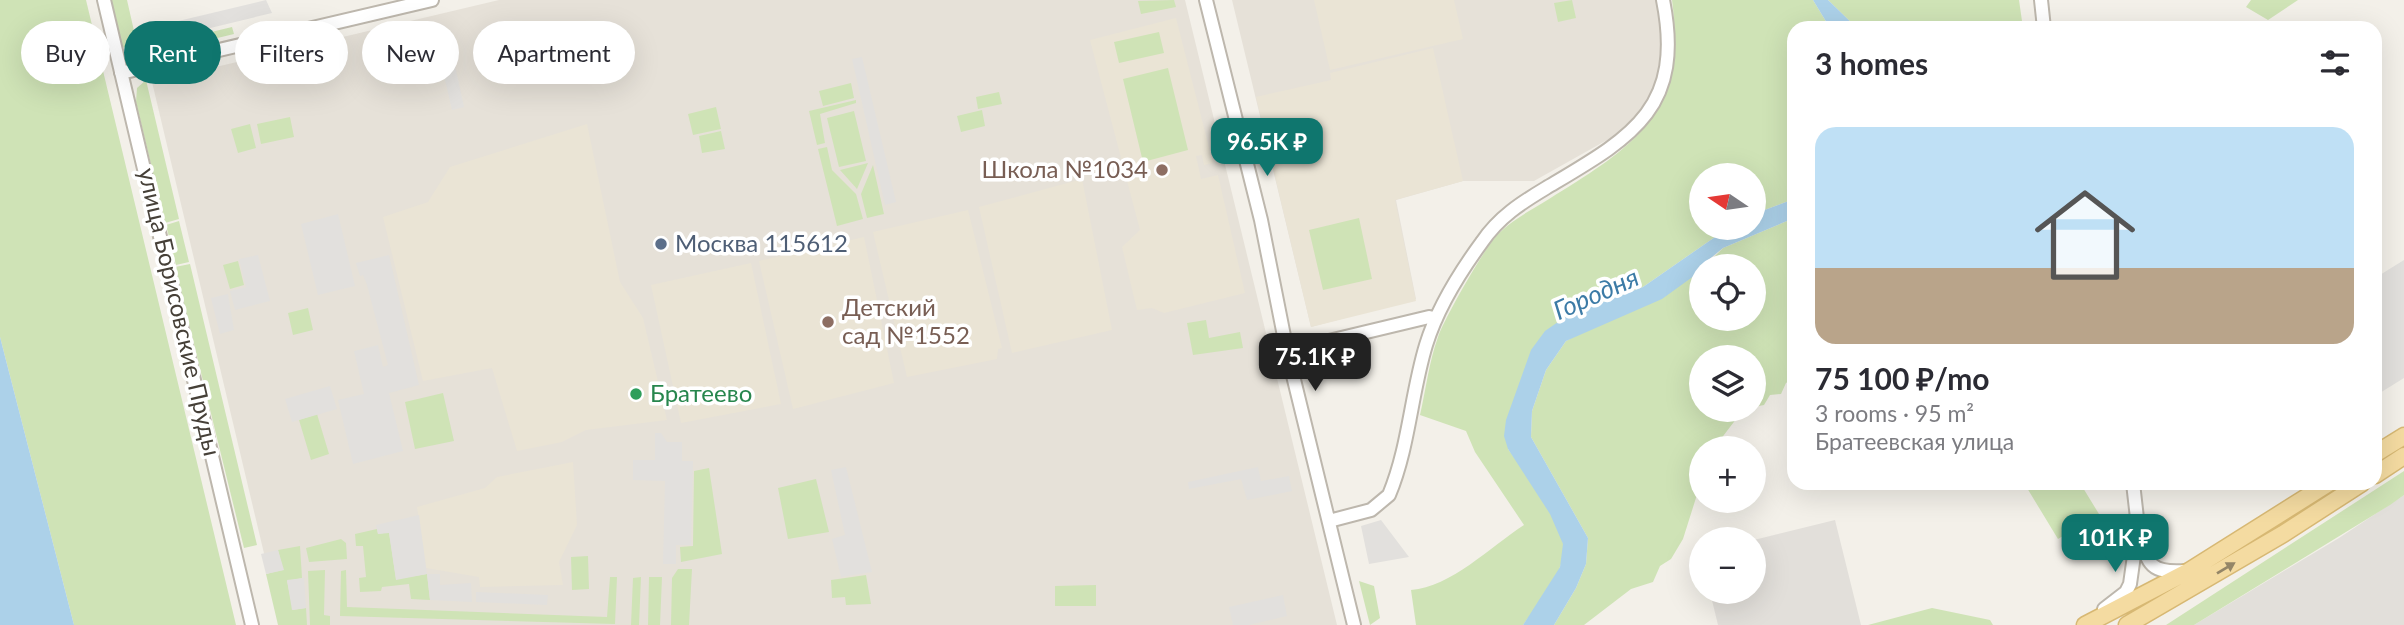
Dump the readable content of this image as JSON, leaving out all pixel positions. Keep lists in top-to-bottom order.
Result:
{
  "streets": {
    "street": ["улица Борисовские Пруды"]
  },
  "water": ["Городня"],
  "places": [
    "Школа №1034",
    "Москва 115612",
    "Детский сад №1552",
    "Братеево"
  ],
  "north": "left",
  "page": {
    "chip": [
      "Buy",
      "Rent",
      "Filters",
      "New",
      "Apartment"
    ],
    "heading": "3 homes",
    "list": [
      {
        "name": "75 100 ₽/mo",
        "note": "3 rooms · 95 m² · Братеевская улица"
      }
    ],
    "price": ["96.5K ₽", "75.1K ₽", "101K ₽"],
    "map_buttons": ["+", "−"]
  }
}
